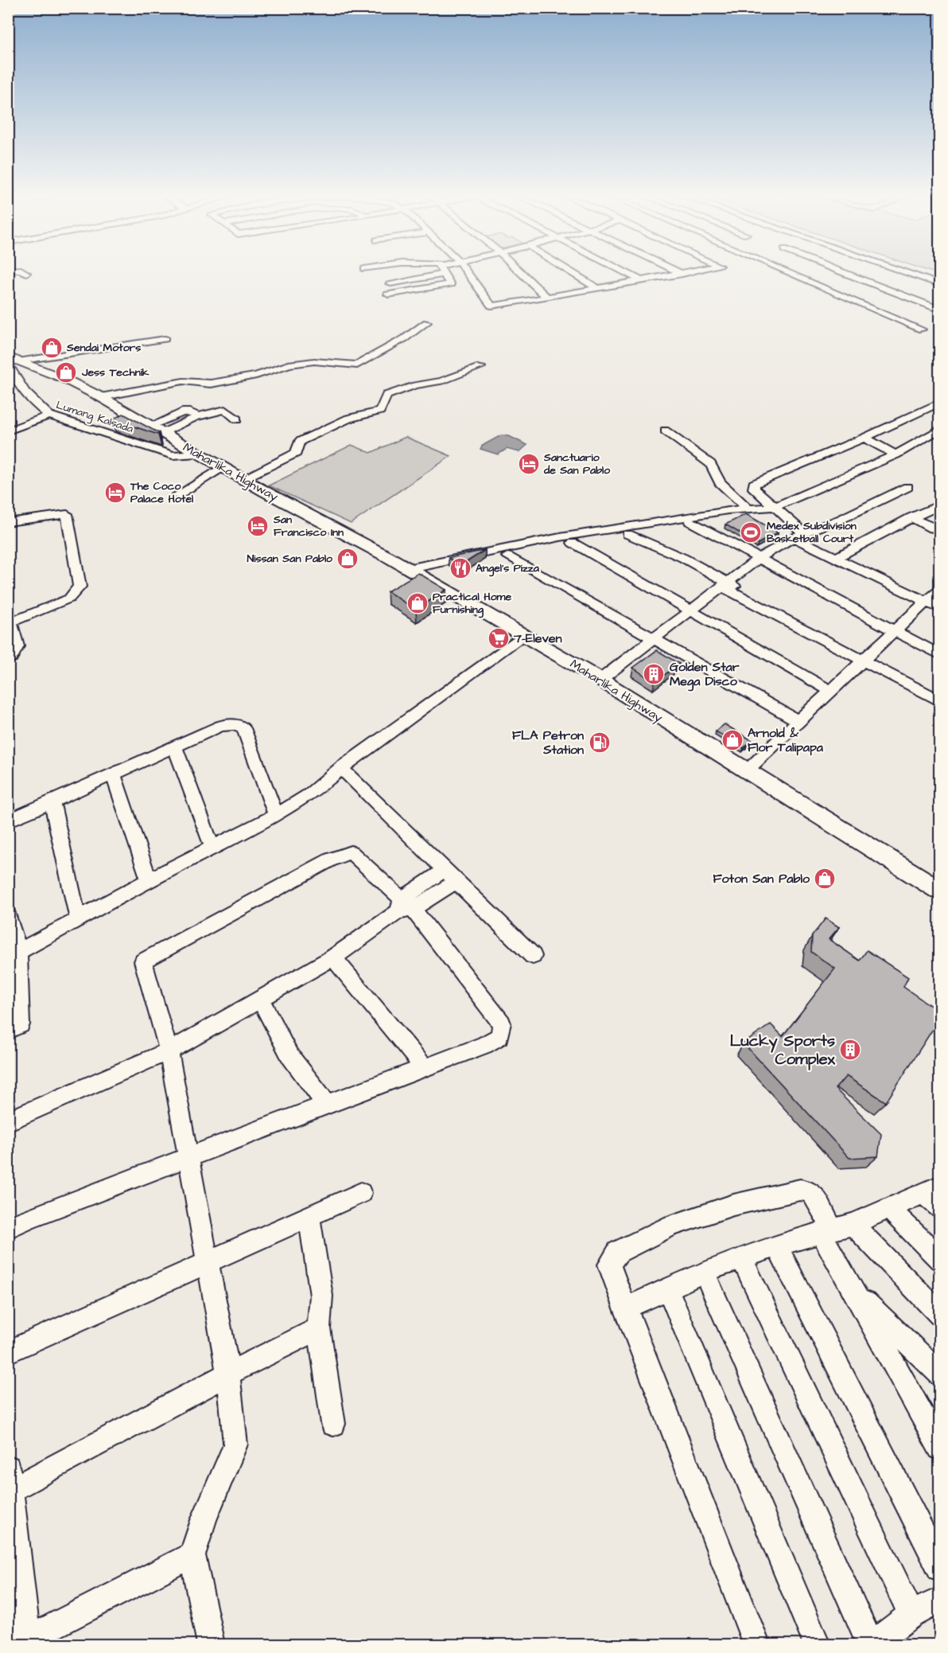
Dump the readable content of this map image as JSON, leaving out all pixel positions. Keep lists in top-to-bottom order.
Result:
{
  "streets": {
    "main road": ["Maharlika Highway"],
    "street": ["Lumang Kalsada"]
  },
  "crossings": [
    ["Lumang Kalsada", "Maharlika Highway"]
  ],
  "places": {
    "shop": [
      "Sendai Motors",
      "Jess Technik",
      "Nissan San Pablo",
      "Practical Home Furnishing",
      "Arnold & Flor Talipapa",
      "Foton San Pablo"
    ],
    "hotel": ["Sanctuario de San Pablo", "The Coco Palace Hotel", "San Francisco Inn"],
    "sports": ["Medex Subdivision Basketball Court"],
    "restaurant": ["Angel's Pizza"],
    "supermarket": ["7-Eleven"],
    "building": ["Golden Star Mega Disco", "Lucky Sports Complex"],
    "fuel station": ["FLA Petron Station"]
  }
}
